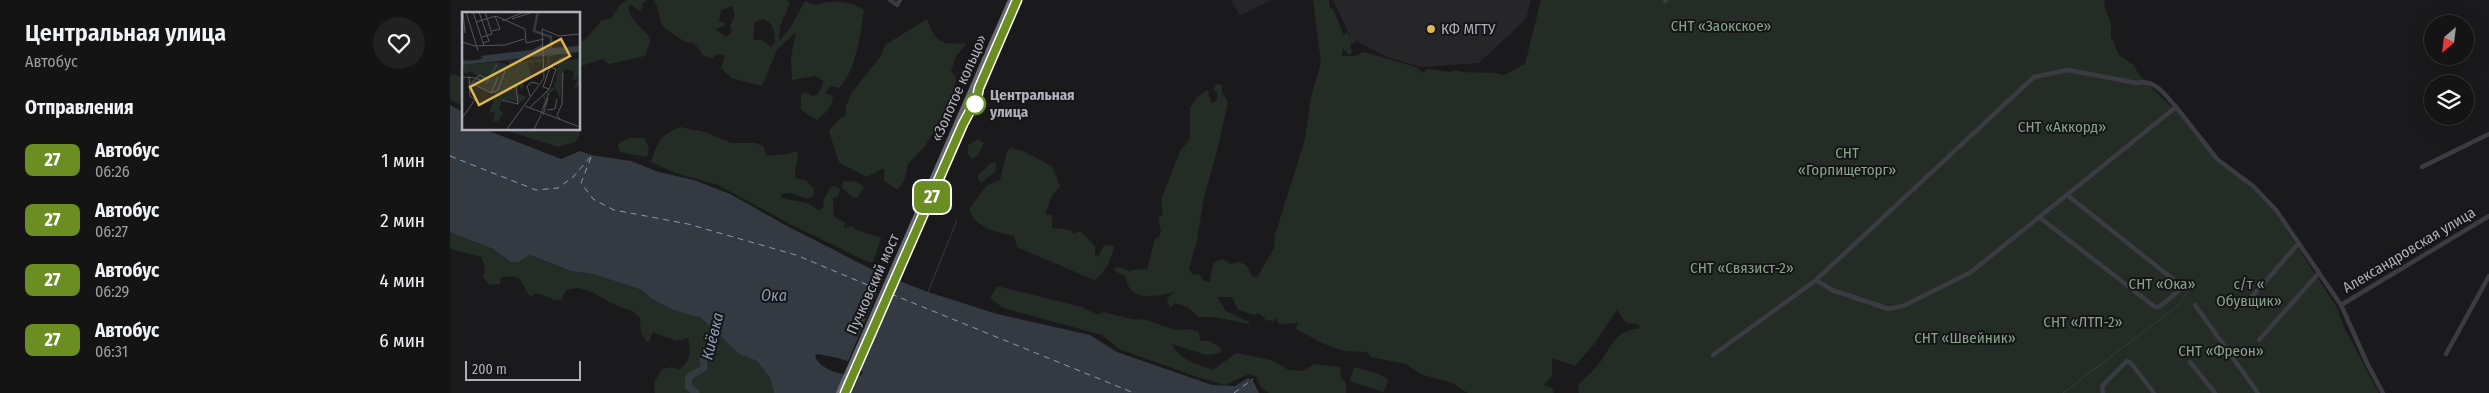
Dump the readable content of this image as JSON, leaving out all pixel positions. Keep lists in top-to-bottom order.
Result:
{
  "streets": {
    "highway": ["«Золотое кольцо»", "Пучковский мост"],
    "street": ["Александровская улица"]
  },
  "crossings": [
    ["«Золотое кольцо»", "Пучковский мост"]
  ],
  "water": ["Ока", "Киёвка"],
  "parks": [
    "СНТ «Заокское»",
    "СНТ «Аккорд»",
    "СНТ «Горпищеторг»",
    "СНТ «Связист-2»",
    "СНТ «Ока»",
    "с/т « Обувщик»",
    "СНТ «ЛТП-2»",
    "СНТ «Швейник»",
    "СНТ «Фреон»"
  ],
  "places": ["КФ МГТУ", "Центральная улица"],
  "lines": ["bus line 27"],
  "scale_bar": "200 m",
  "north": "bottom left",
  "page": {
    "heading": [
      ["Центральная улица", "Автобус"],
      "Отправления"
    ],
    "on_map": "27",
    "list": [
      {
        "mark": "27",
        "name": "Автобус",
        "note": "06:26",
        "value": "1 мин"
      },
      {
        "mark": "27",
        "name": "Автобус",
        "note": "06:27",
        "value": "2 мин"
      },
      {
        "mark": "27",
        "name": "Автобус",
        "note": "06:29",
        "value": "4 мин"
      },
      {
        "mark": "27",
        "name": "Автобус",
        "note": "06:31",
        "value": "6 мин"
      }
    ],
    "scale": "200 m"
  }
}
